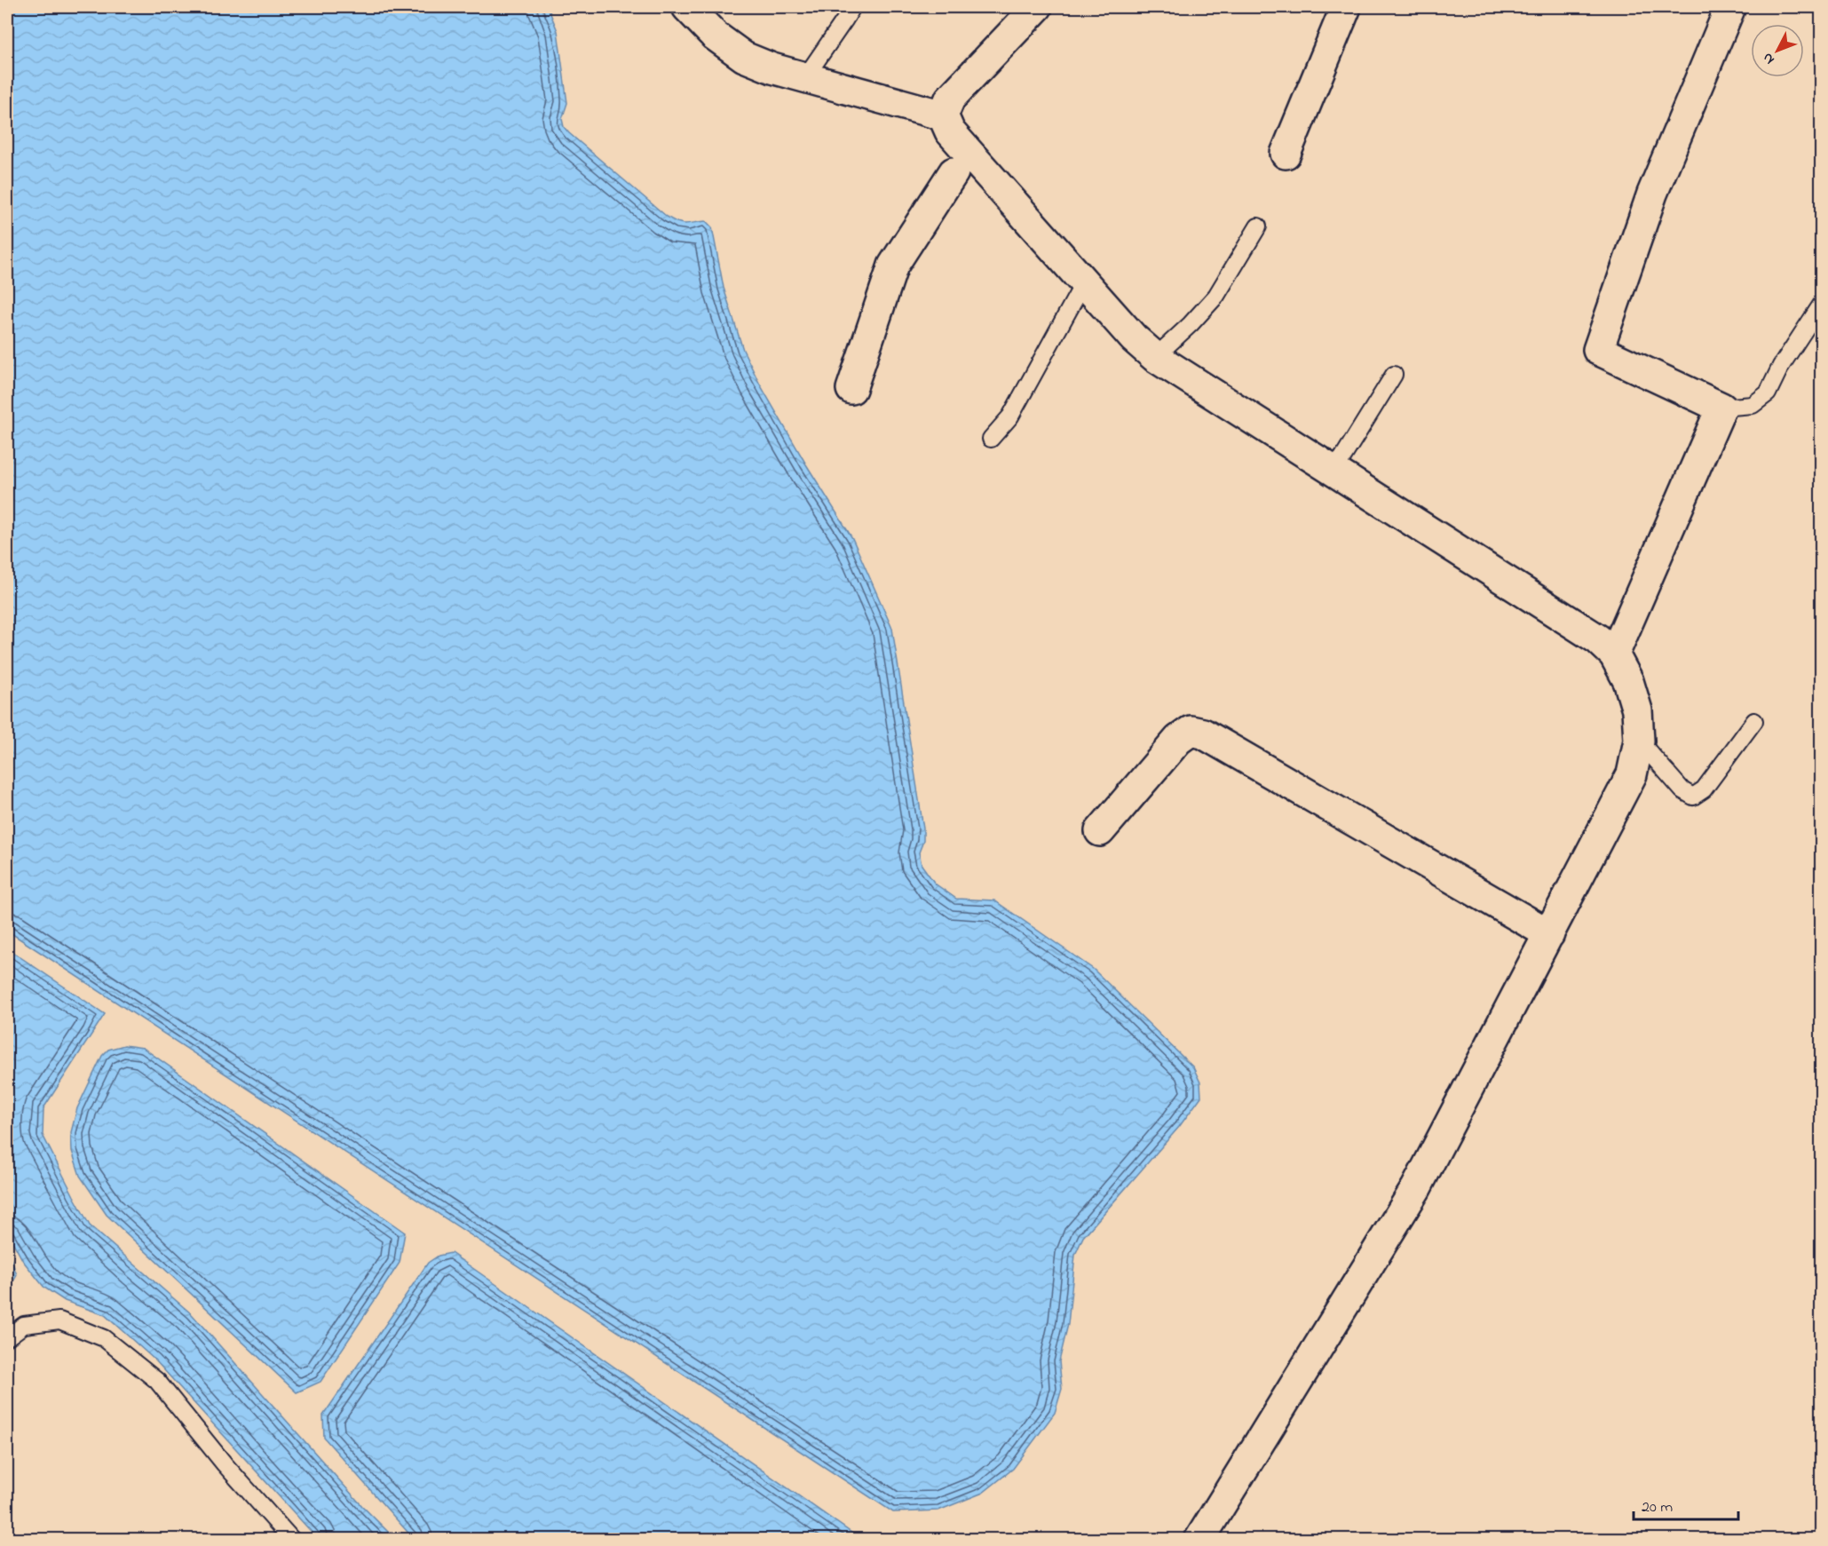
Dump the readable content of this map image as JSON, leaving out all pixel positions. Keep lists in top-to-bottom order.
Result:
{
  "scale_bar": "20 m",
  "north": "bottom left"
}
